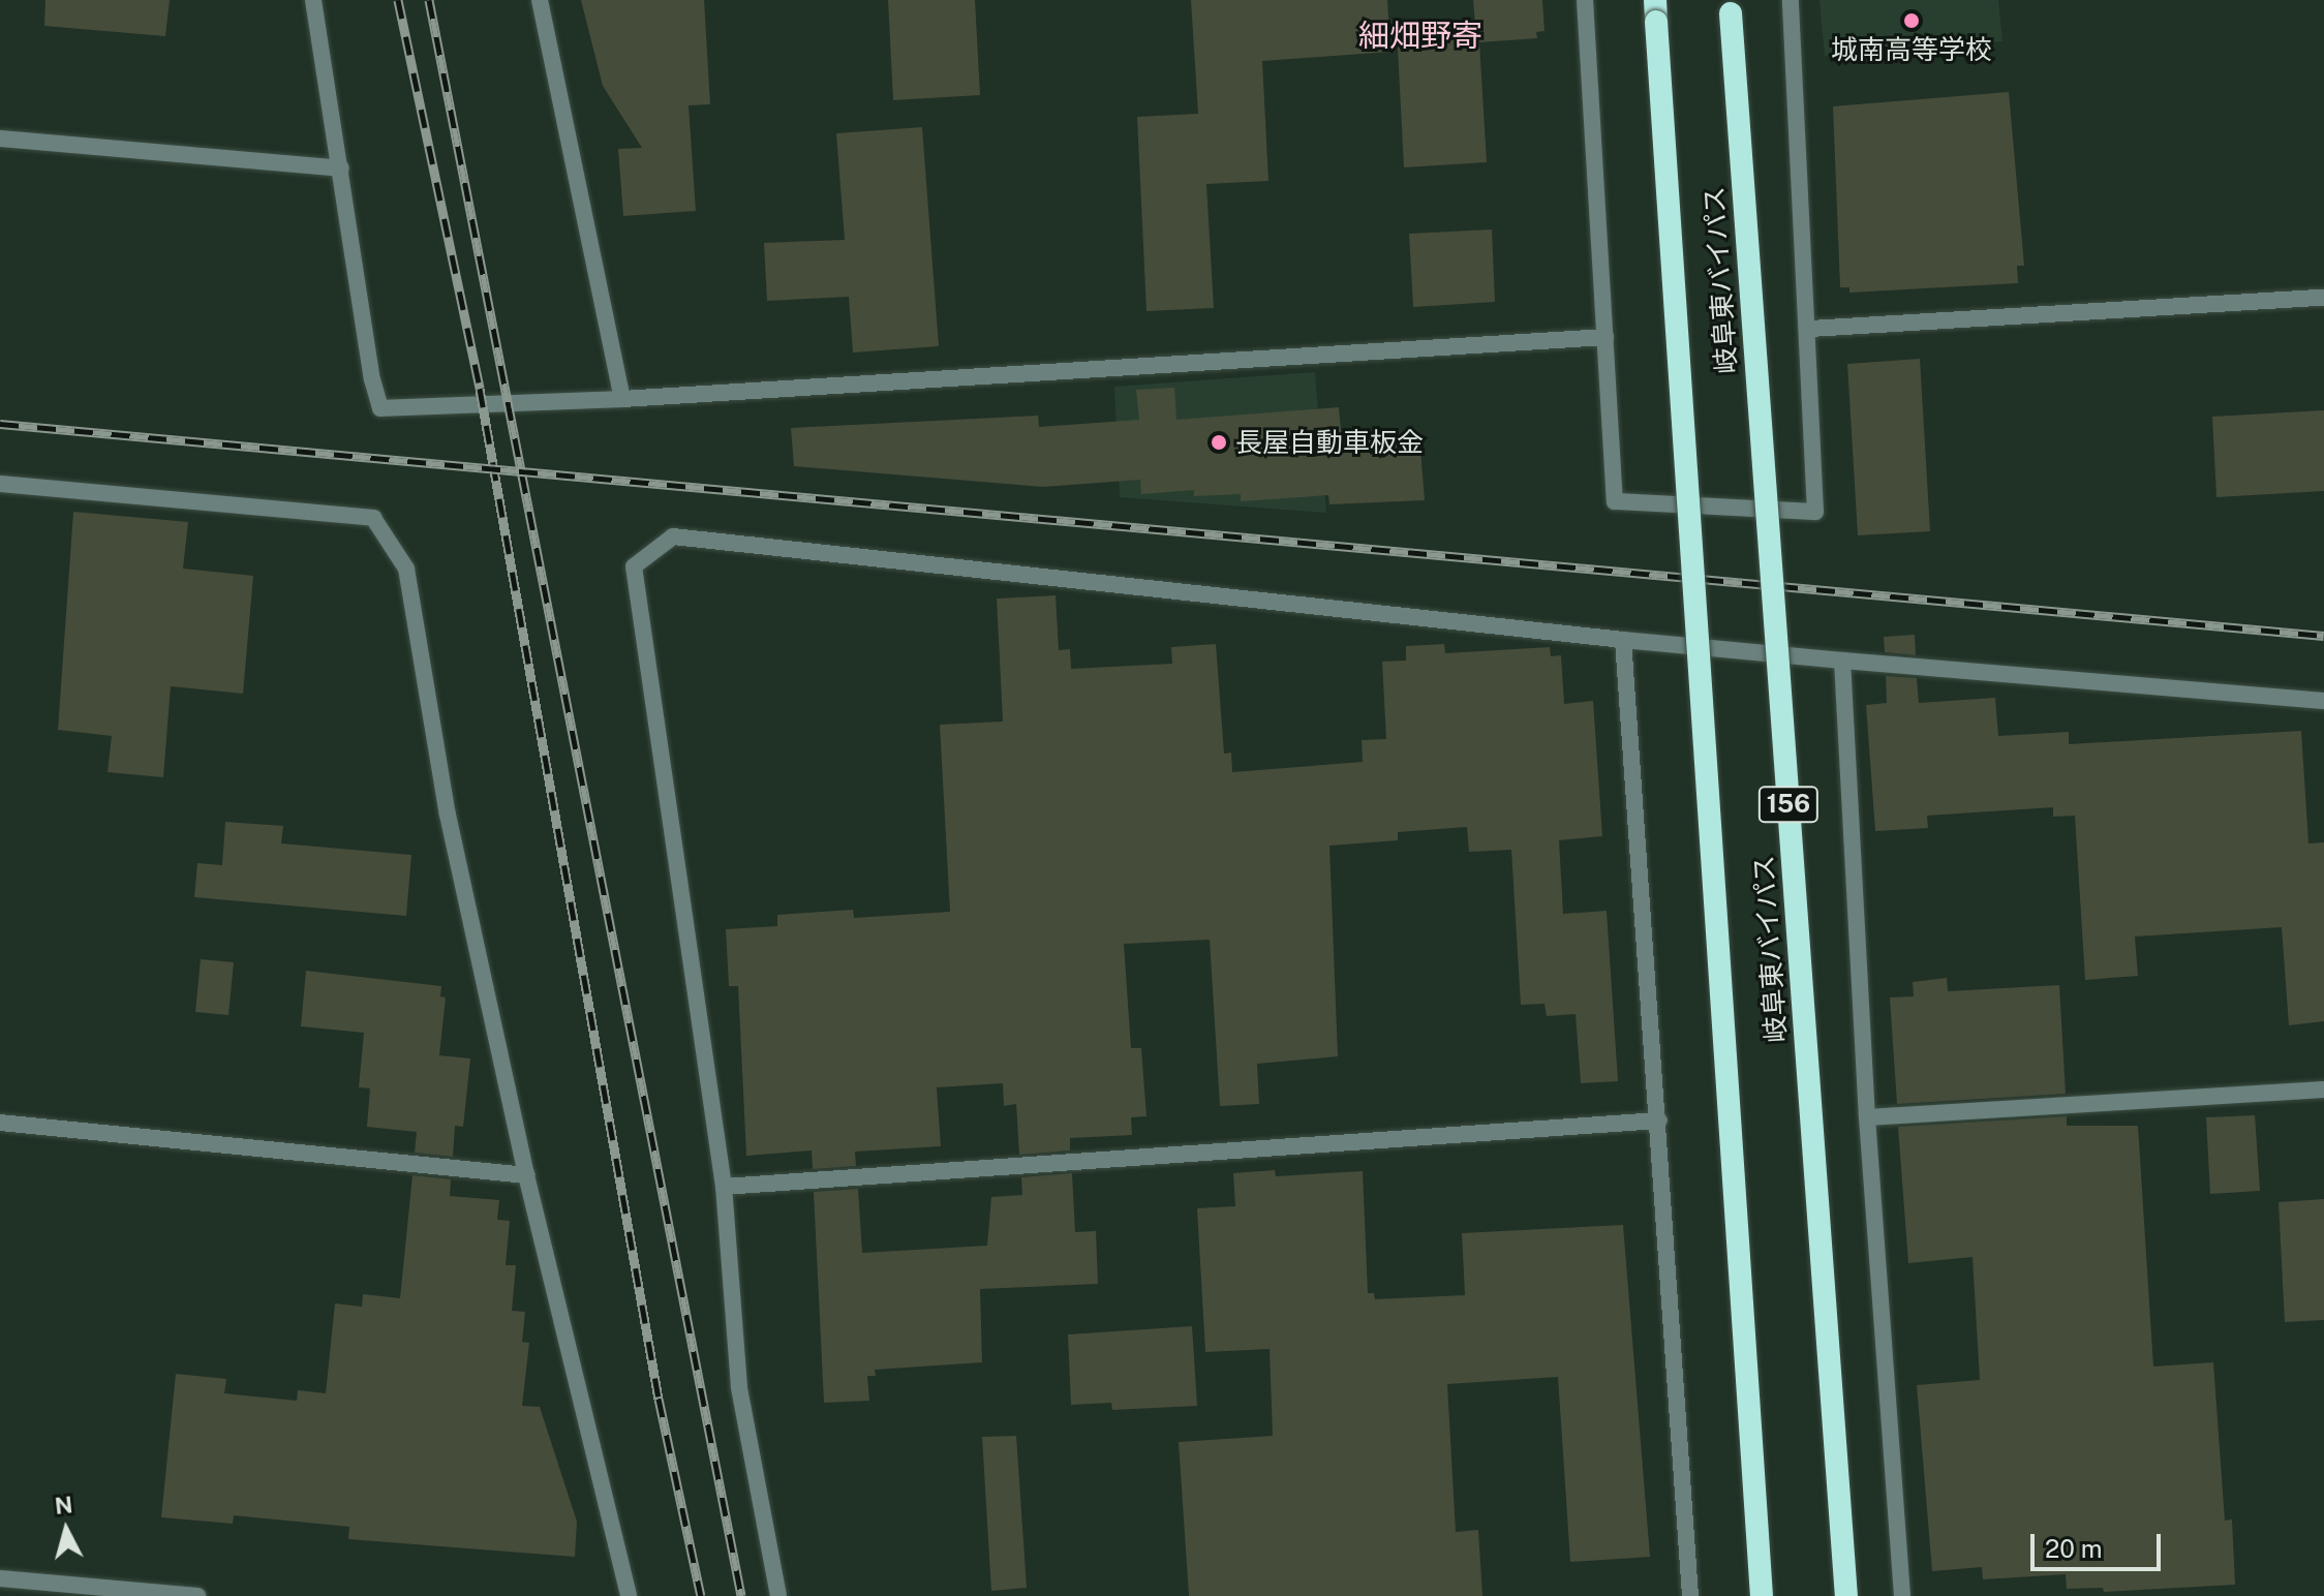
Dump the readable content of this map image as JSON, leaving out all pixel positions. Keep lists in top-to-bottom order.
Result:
{
  "streets": {
    "highway": ["岐阜東バイパス", "156"]
  },
  "districts": ["細畑野寄"],
  "places": ["城南高等学校", "長屋自動車板金"],
  "scale_bar": "20 m",
  "north": "top"
}
